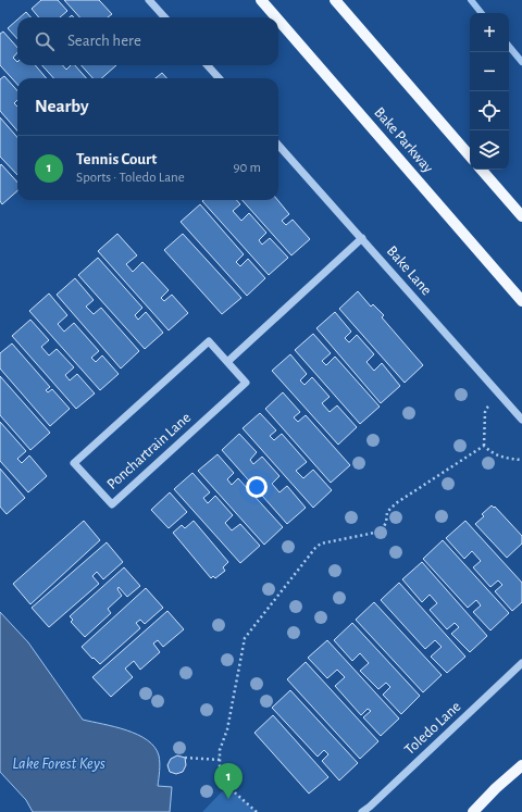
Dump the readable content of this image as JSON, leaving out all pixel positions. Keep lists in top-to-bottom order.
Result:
{
  "streets": {
    "main road": ["Bake Parkway"],
    "street": ["Bake Lane", "Ponchartrain Lane", "Toledo Lane"]
  },
  "water": ["Lake Forest Keys"],
  "page": {
    "map_buttons": ["+", "−"],
    "search": "Search here",
    "heading": "Nearby",
    "list": [
      {
        "mark": "1",
        "name": "Tennis Court",
        "note": "Sports · Toledo Lane",
        "value": "90 m"
      }
    ],
    "pins": "1"
  }
}
